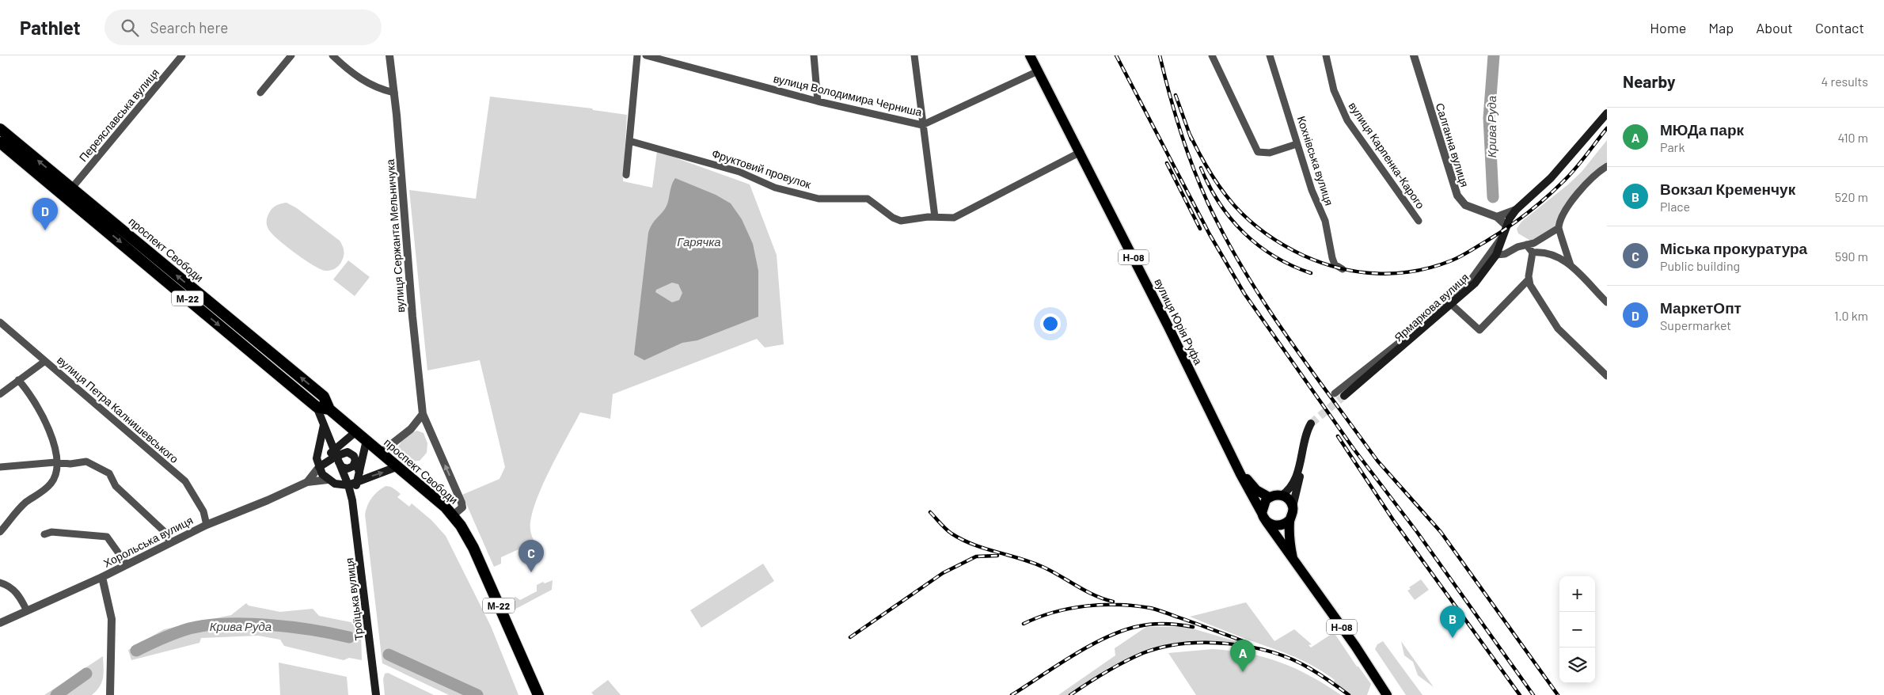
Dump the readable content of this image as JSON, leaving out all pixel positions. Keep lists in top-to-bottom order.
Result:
{
  "streets": {
    "highway": ["проспект Свободи", "М-22"],
    "main road": [
      "Н-08",
      "Ярмаркова вулиця",
      "вулиця Юрія Руфа",
      "Троїцька вулиця"
    ],
    "street": [
      "вулиця Володимира Черниша",
      "Переяславська вулиця",
      "Салганна вулиця",
      "вулиця Карпенка-Карого",
      "Кохнівська вулиця",
      "Фруктовий провулок",
      "вулиця Сержанта Мельничука",
      "вулиця Петра Калнишевського",
      "Хорольська вулиця"
    ]
  },
  "crossings": [
    ["вулиця Володимира Черниша", "вулиця Юрія Руфа"],
    ["Переяславська вулиця", "проспект Свободи"],
    ["Салганна вулиця", "Ярмаркова вулиця"],
    ["Фруктовий провулок", "вулиця Юрія Руфа"],
    ["вулиця Сержанта Мельничука", "проспект Свободи"],
    ["Н-08", "вулиця Юрія Руфа"],
    ["вулиця Петра Калнишевського", "Хорольська вулиця"]
  ],
  "water": ["Крива Руда", "Гарячка"],
  "page": {
    "header": "Pathlet",
    "search": "Search here",
    "nav": [
      "Home",
      "Map",
      "About",
      "Contact"
    ],
    "heading": ["Nearby", "4 results"],
    "list": [
      {
        "mark": "A",
        "name": "МЮДа парк",
        "note": "Park",
        "value": "410 m"
      },
      {
        "mark": "B",
        "name": "Вокзал Кременчук",
        "note": "Place",
        "value": "520 m"
      },
      {
        "mark": "C",
        "name": "Міська прокуратура",
        "note": "Public building",
        "value": "590 m"
      },
      {
        "mark": "D",
        "name": "МаркетОпт",
        "note": "Supermarket",
        "value": "1.0 km"
      }
    ],
    "pins": [
      "D",
      "C",
      "B",
      "A"
    ],
    "map_buttons": ["+", "−"]
  }
}
